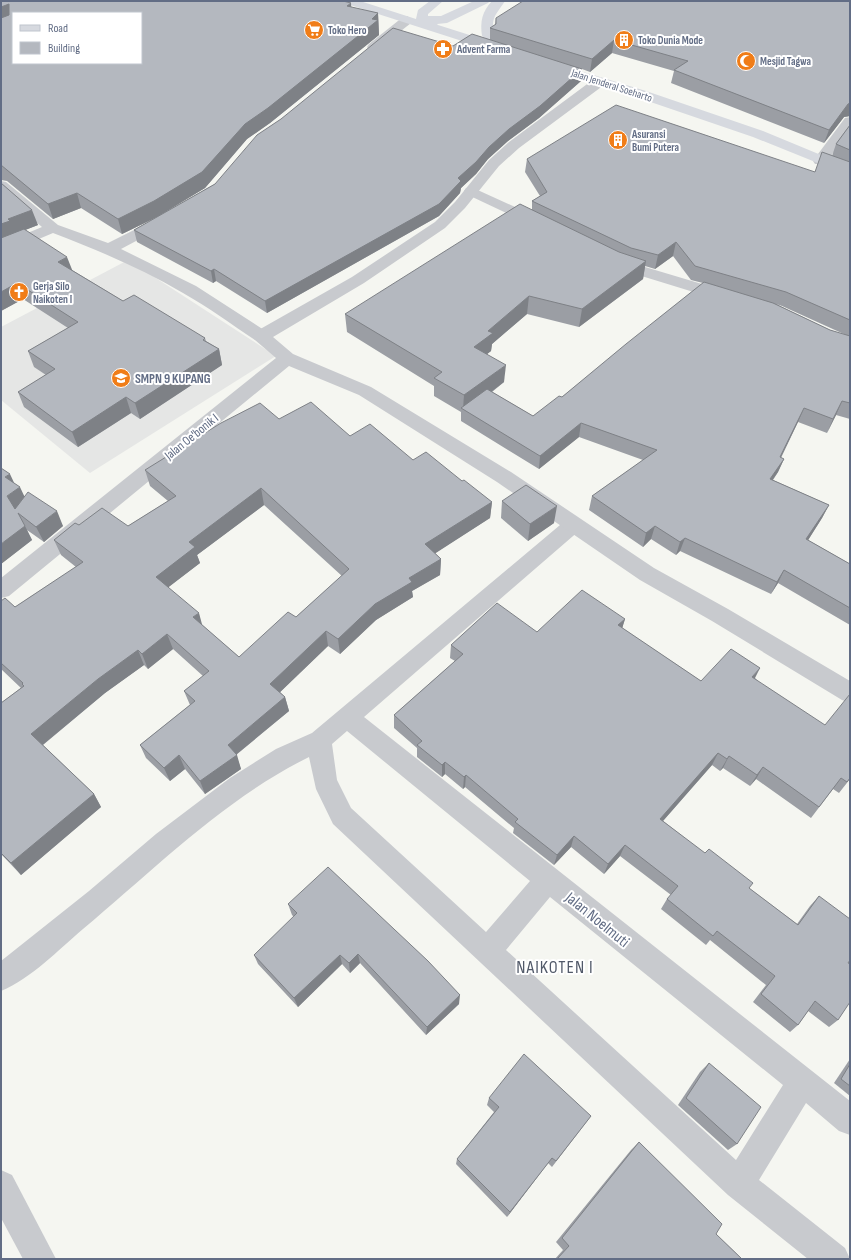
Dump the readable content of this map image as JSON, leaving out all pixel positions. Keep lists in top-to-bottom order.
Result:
{
  "streets": {
    "main road": ["Jalan Jenderal Soeharto"],
    "street": ["Jalan Oe'bonik I", "Jalan Noelmuti"]
  },
  "districts": ["NAIKOTEN I"],
  "places": {
    "supermarket": ["Toko Hero"],
    "building": ["Toko Dunia Mode", "Asuransi Bumi Putera"],
    "pharmacy": ["Advent Farma"],
    "mosque": ["Mesjid Tagwa"],
    "church": ["Gerja Silo Naikoten I"],
    "school or university": ["SMPN 9 KUPANG"]
  },
  "legend": ["Road", "Building"]
}
